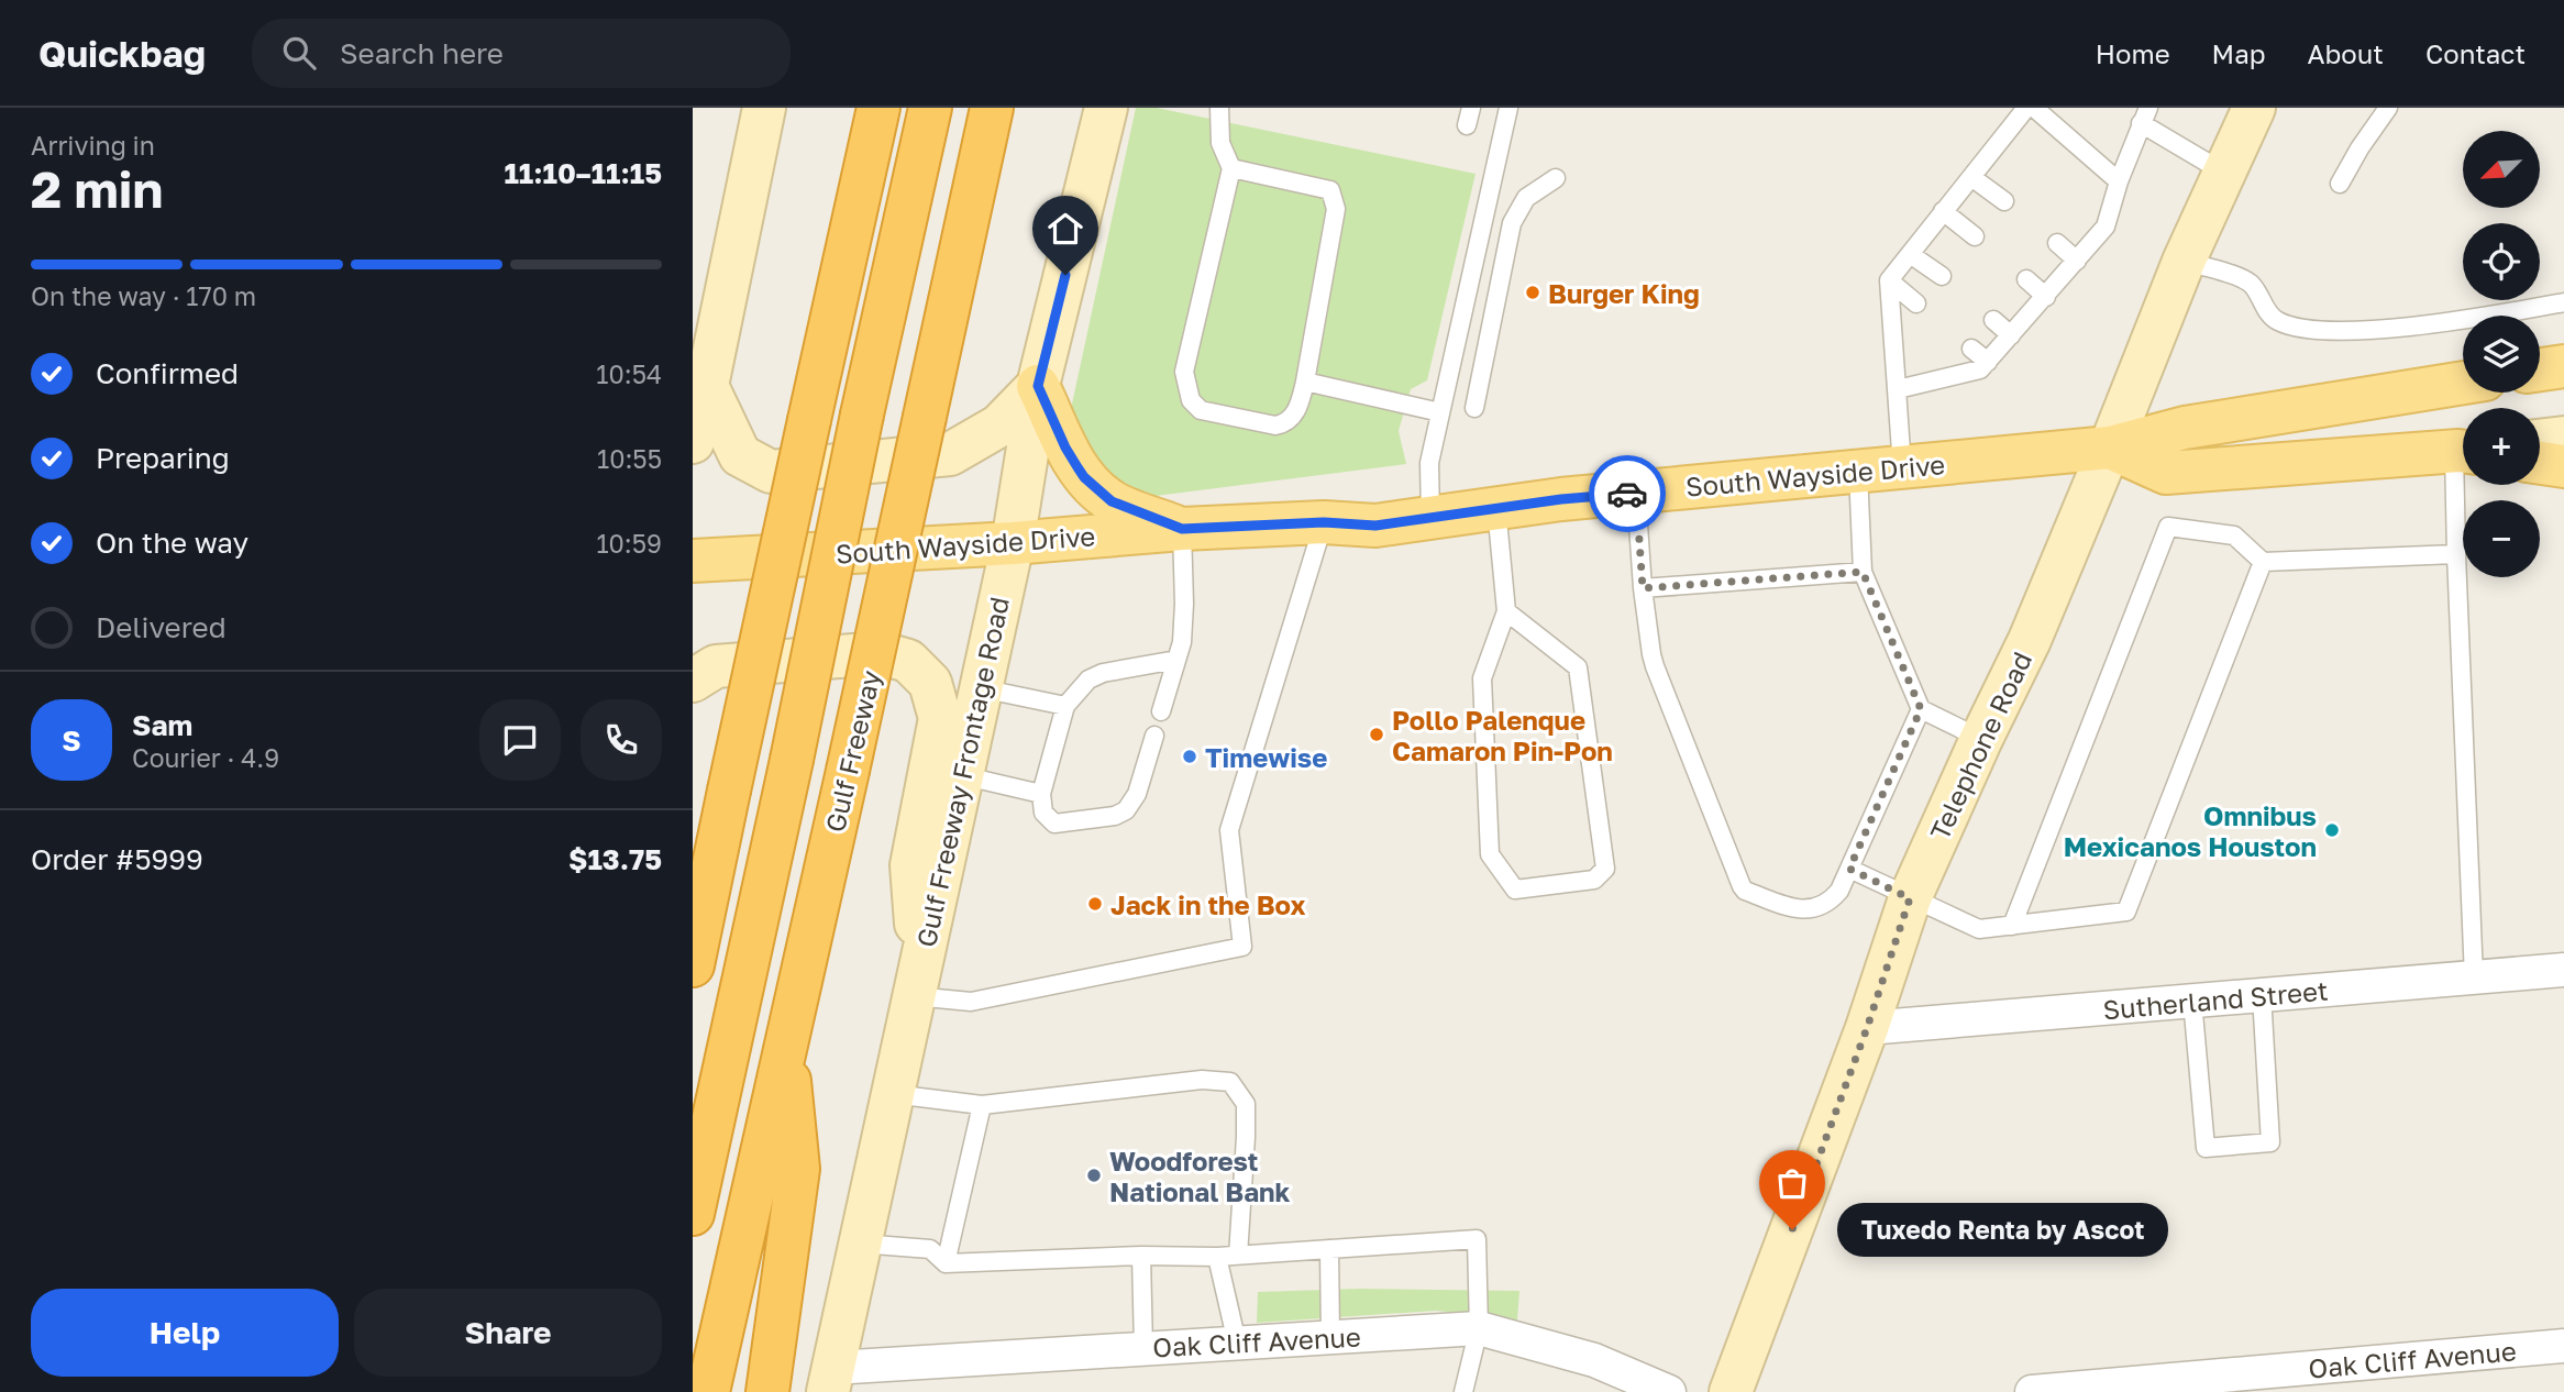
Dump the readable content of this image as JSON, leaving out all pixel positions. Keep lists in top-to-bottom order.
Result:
{
  "streets": {
    "highway": ["Gulf Freeway"],
    "main road": ["South Wayside Drive", "Telephone Road", "Gulf Freeway Frontage Road"],
    "street": ["Sutherland Street", "Oak Cliff Avenue"]
  },
  "crossings": [
    ["South Wayside Drive", "Telephone Road"],
    ["South Wayside Drive", "Gulf Freeway Frontage Road"],
    ["Telephone Road", "Sutherland Street"],
    ["Gulf Freeway Frontage Road", "Oak Cliff Avenue"]
  ],
  "places": [
    "Burger King",
    "Pollo Palenque Camaron Pin-Pon",
    "Timewise",
    "Omnibus Mexicanos Houston",
    "Jack in the Box",
    "Woodforest National Bank",
    "Tuxedo Renta by Ascot"
  ],
  "north": "bottom left",
  "page": {
    "header": "Quickbag",
    "search": "Search here",
    "nav": [
      "Home",
      "Map",
      "About",
      "Contact"
    ],
    "heading": ["2 min", "Arriving in", "11:10–11:15"],
    "panel": [
      "Sam",
      "Courier · 4.9",
      "Order #5999",
      "$13.75"
    ],
    "map_buttons": ["+", "−"],
    "bar": "On the way · 170 m",
    "list": [
      ["Confirmed", "10:54"],
      ["Preparing", "10:55"],
      ["On the way", "10:59"],
      "Delivered"
    ],
    "round": "S",
    "bubble": "Tuxedo Renta by Ascot",
    "buttons": ["Help", "Share"]
  }
}
